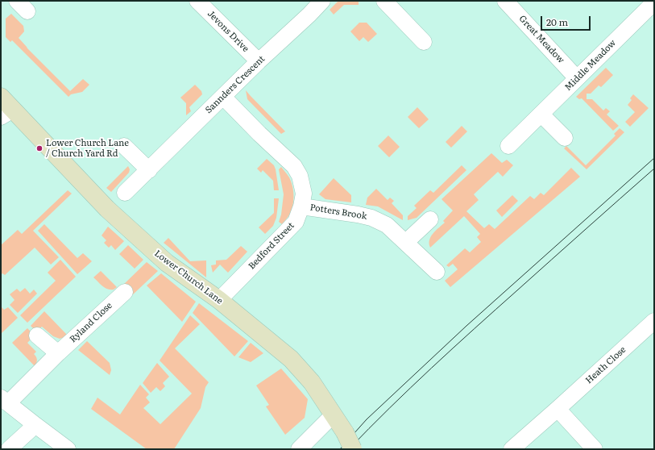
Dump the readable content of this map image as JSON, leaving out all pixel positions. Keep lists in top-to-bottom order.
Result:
{
  "streets": {
    "main road": ["Lower Church Lane"],
    "street": [
      "Jevons Drive",
      "Great Meadow",
      "Middle Meadow",
      "Sannders Crescent",
      "Potters Brook",
      "Bedford Street",
      "Ryland Close",
      "Heath Close"
    ]
  },
  "crossings": [
    ["Jevons Drive", "Sannders Crescent"],
    ["Great Meadow", "Middle Meadow"],
    ["Sannders Crescent", "Bedford Street"],
    ["Potters Brook", "Bedford Street"],
    ["Bedford Street", "Lower Church Lane"]
  ],
  "places": ["Lower Church Lane / Church Yard Rd"],
  "scale_bar": "20 m"
}
